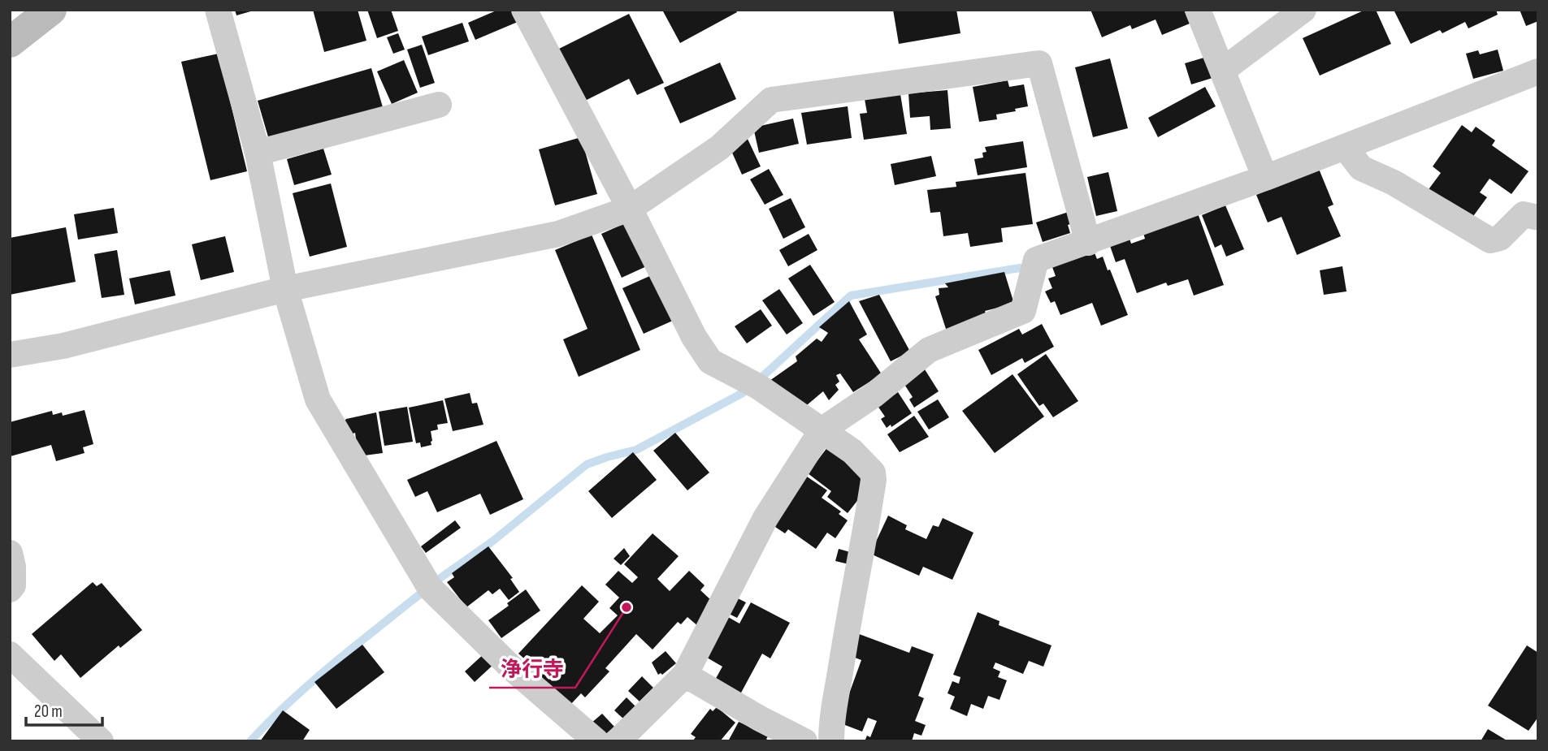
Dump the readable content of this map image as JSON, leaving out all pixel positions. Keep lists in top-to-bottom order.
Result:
{
  "places": ["浄行寺"],
  "scale_bar": "20 m"
}
